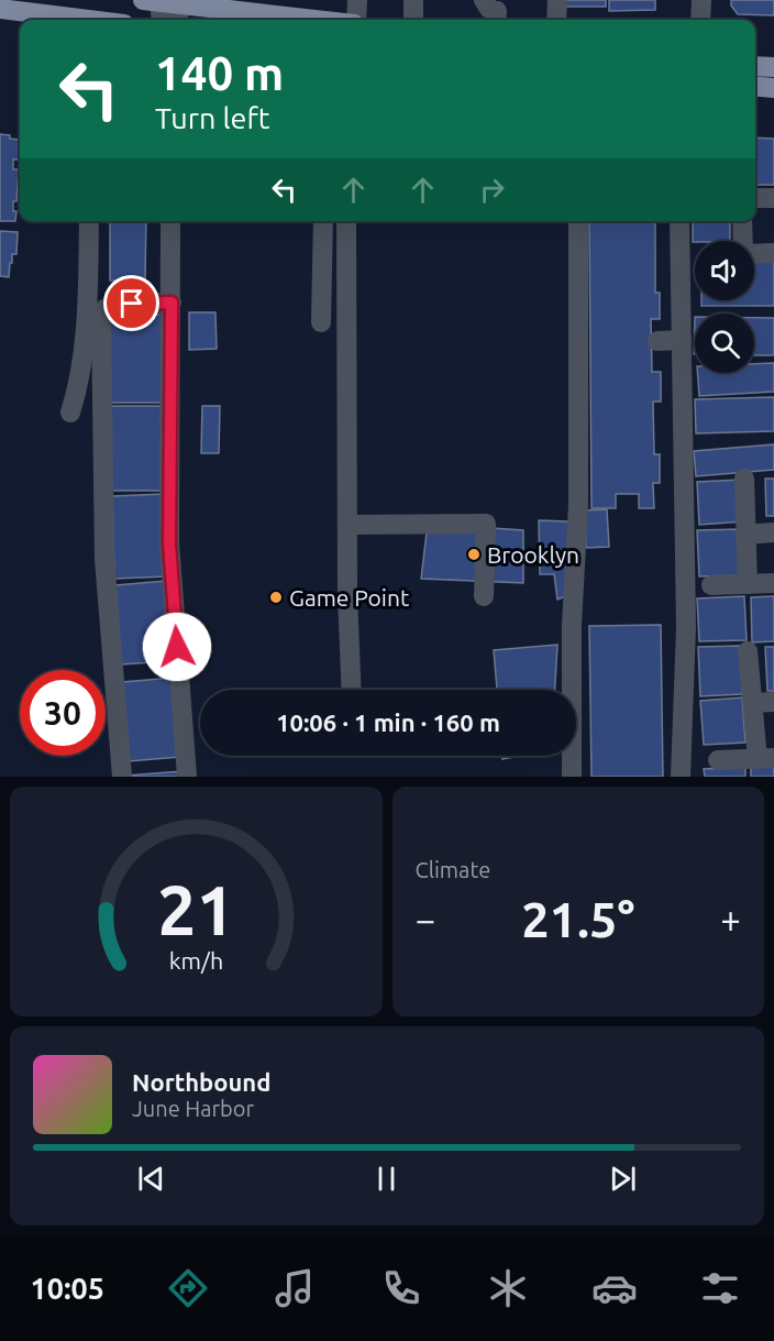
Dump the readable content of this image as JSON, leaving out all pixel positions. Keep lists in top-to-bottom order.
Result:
{
  "places": ["Brooklyn", "Game Point"],
  "page": {
    "turn": ["140 m", "Turn left"],
    "limit": "30",
    "trip": "10:06 · 1 min · 160 m",
    "tile": "Climate",
    "heat": ["−", "21.5°", "+"],
    "song": ["Northbound", "June Harbor"],
    "tabs": "10:05",
    "gauge": ["21", "km/h"]
  }
}
